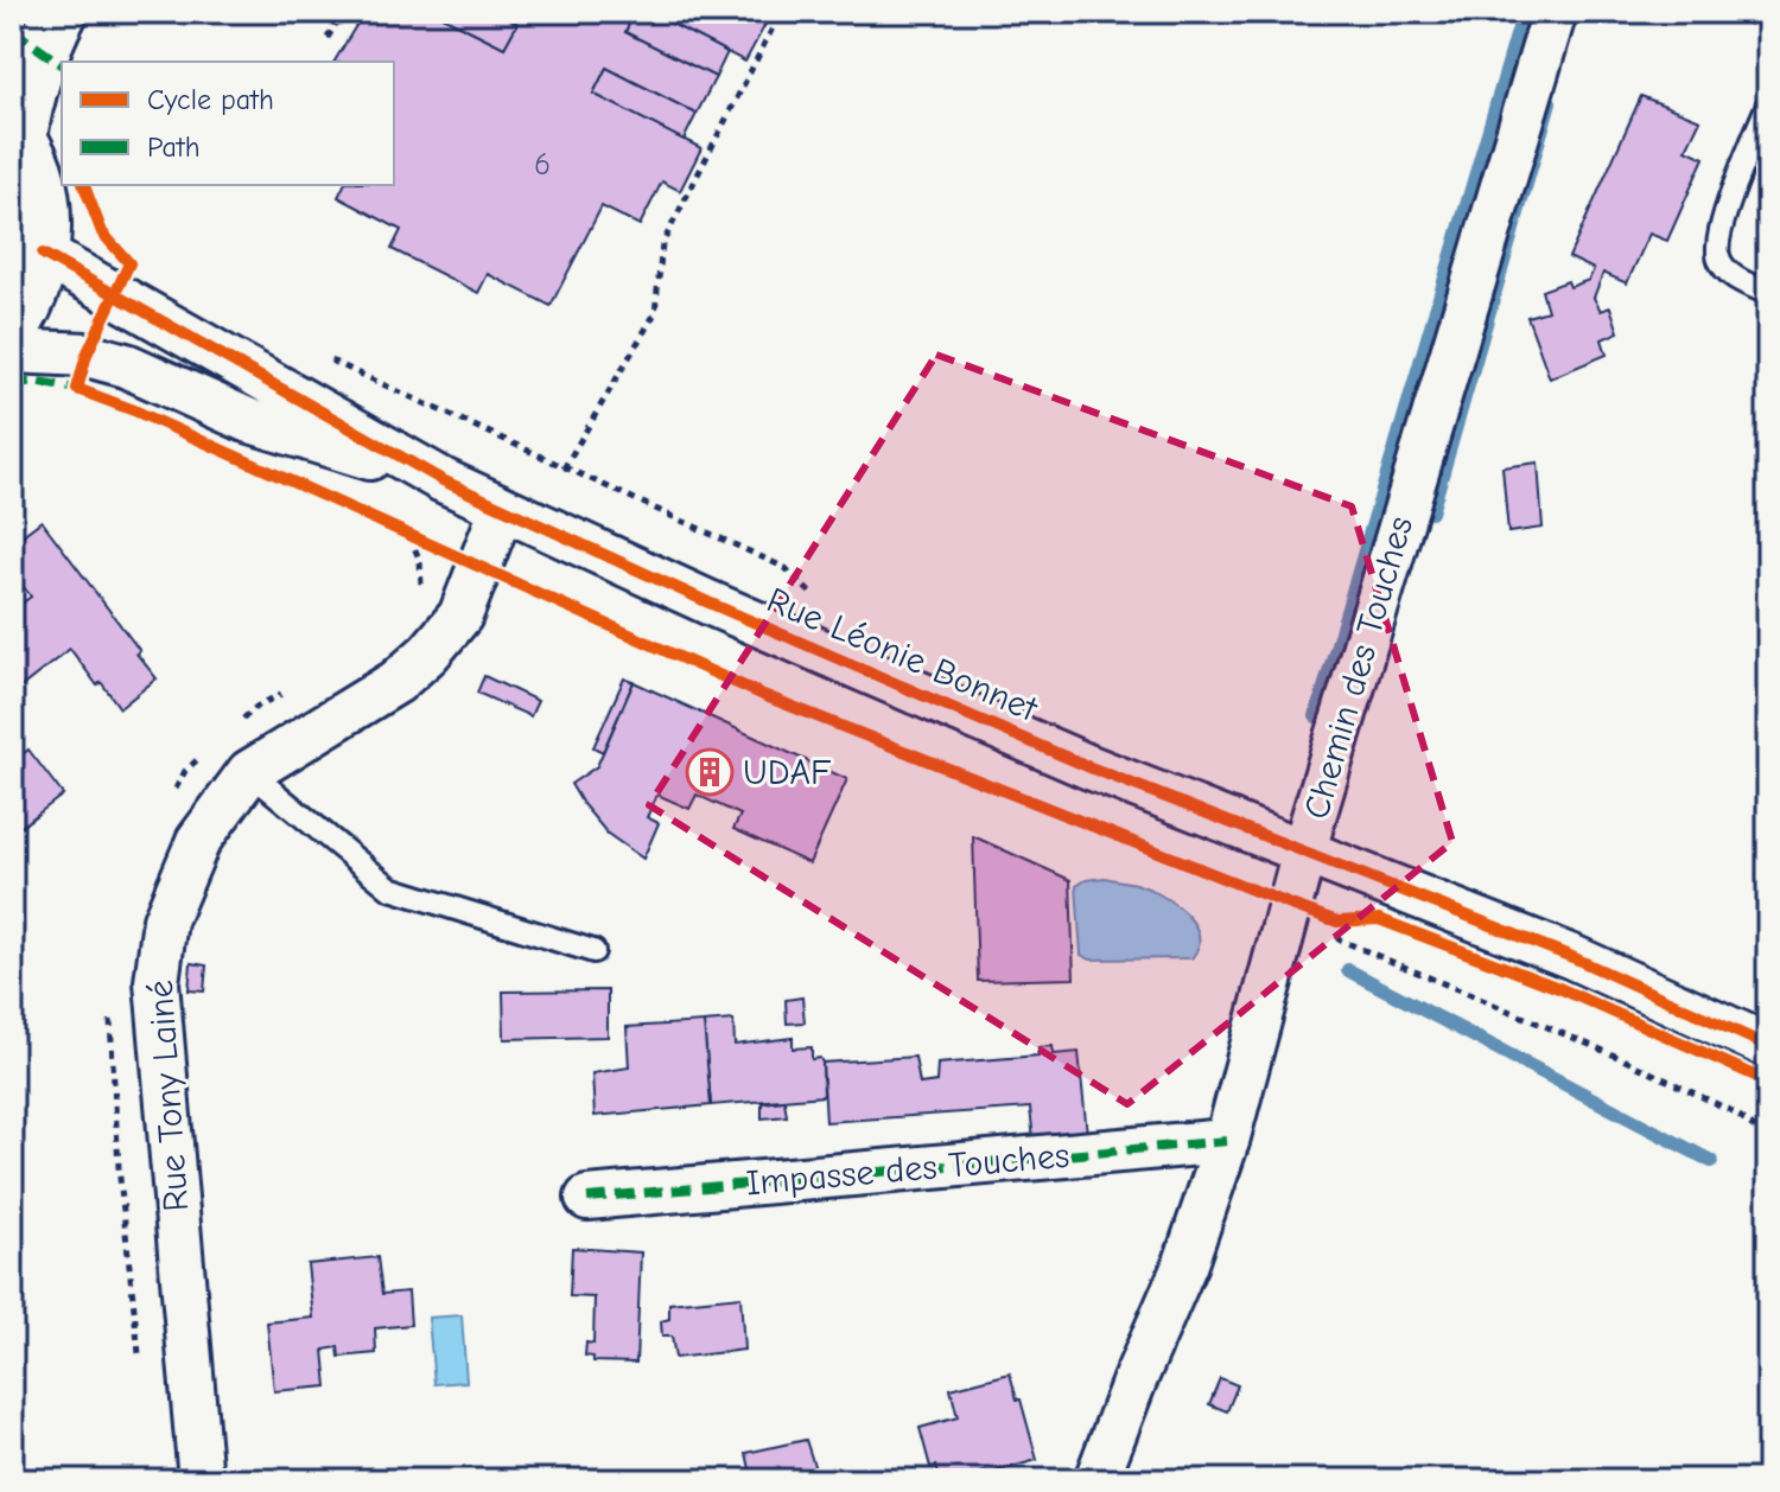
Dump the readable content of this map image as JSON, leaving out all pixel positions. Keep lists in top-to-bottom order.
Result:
{
  "streets": {
    "street": [
      "Rue Léonie Bonnet",
      "Chemin des Touches",
      "Rue Tony Lainé",
      "Impasse des Touches"
    ]
  },
  "crossings": [
    ["Rue Léonie Bonnet", "Chemin des Touches"],
    ["Rue Léonie Bonnet", "Rue Tony Lainé"],
    ["Chemin des Touches", "Impasse des Touches"]
  ],
  "places": {
    "building": ["UDAF"]
  },
  "house_numbers": ["6"],
  "legend": ["Cycle path", "Path"]
}
